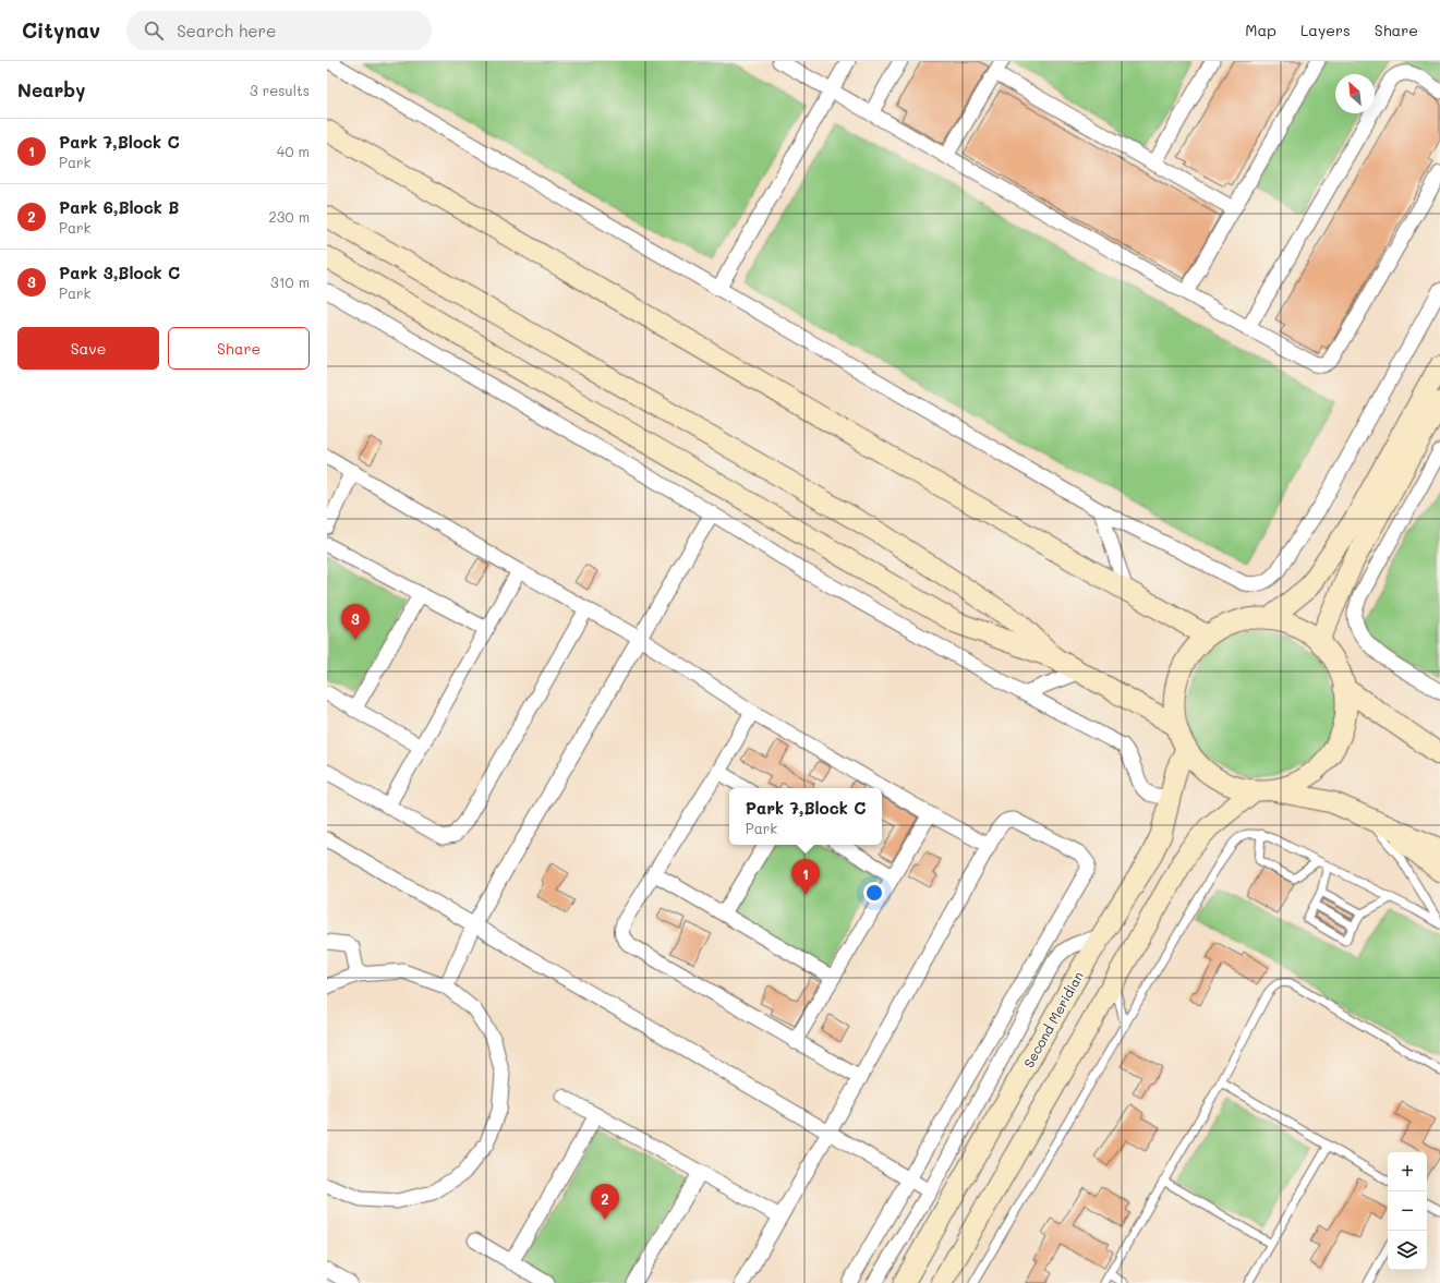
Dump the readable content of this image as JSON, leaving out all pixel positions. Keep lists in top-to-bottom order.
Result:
{
  "streets": {
    "main road": ["Second Meridian"]
  },
  "north": "top left",
  "page": {
    "header": "Citynav",
    "search": "Search here",
    "nav": ["Map", "Layers", "Share"],
    "heading": ["Nearby", "3 results"],
    "list": [
      {
        "mark": "1",
        "name": "Park 7,Block C",
        "note": "Park",
        "value": "40 m"
      },
      {
        "mark": "2",
        "name": "Park 6,Block B",
        "note": "Park",
        "value": "230 m"
      },
      {
        "mark": "3",
        "name": "Park 3,Block C",
        "note": "Park",
        "value": "310 m"
      }
    ],
    "buttons": ["Save", "Share"],
    "pins": ["3", "1", "2"],
    "popup": ["Park 7,Block C", "Park"],
    "map_buttons": ["+", "−"]
  }
}
